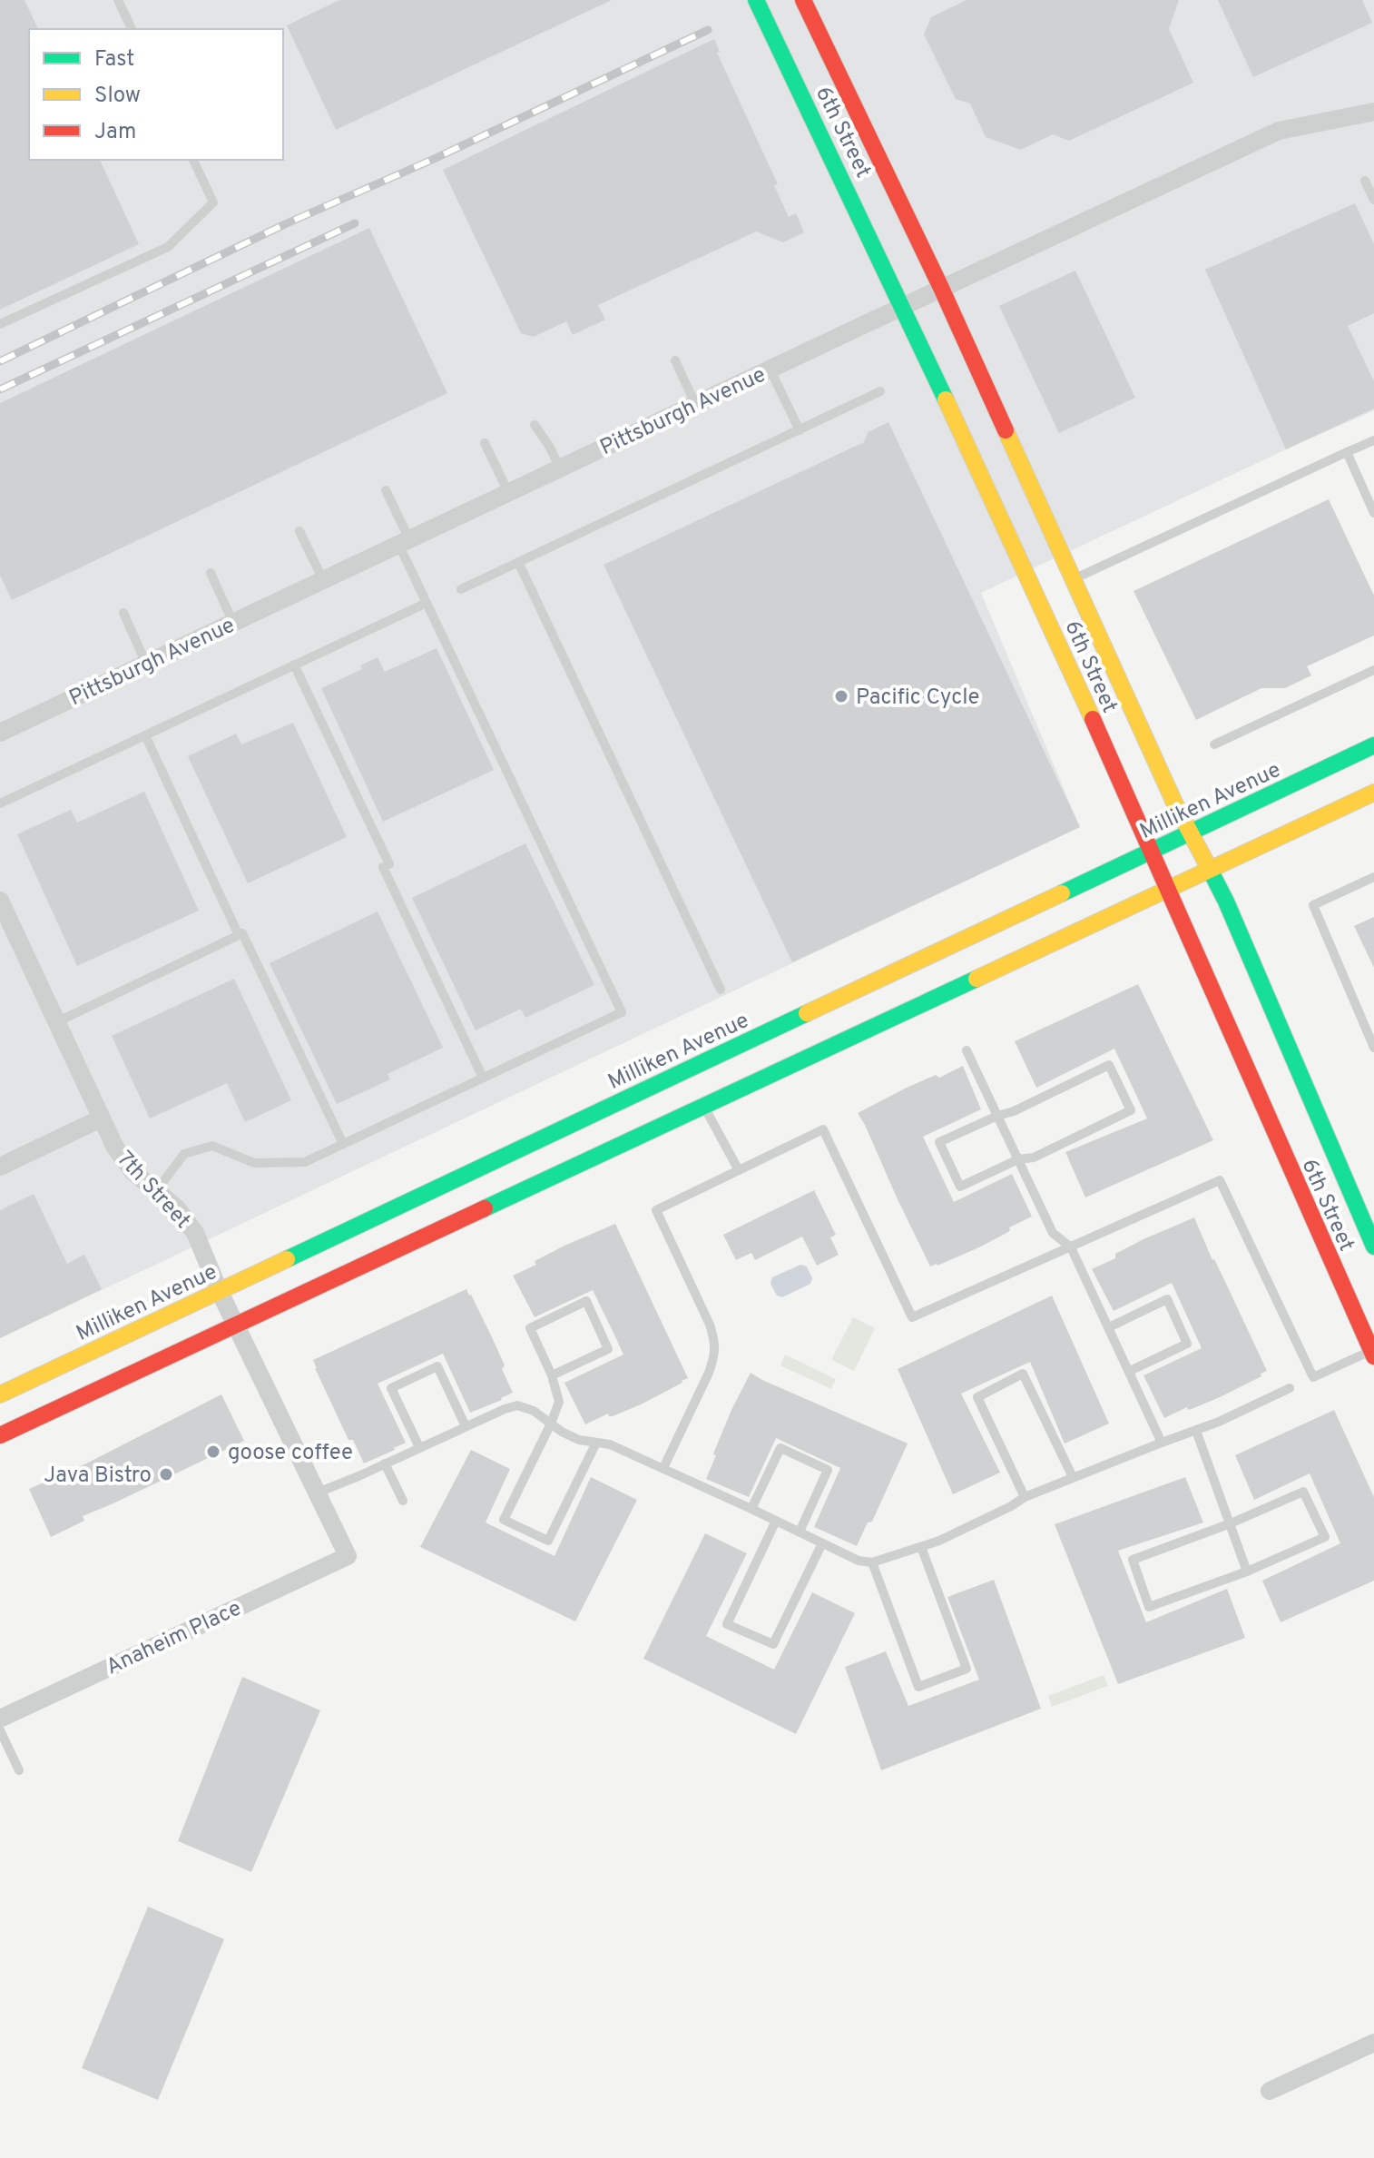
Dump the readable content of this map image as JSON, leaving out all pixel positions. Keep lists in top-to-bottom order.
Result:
{
  "streets": {
    "main road": ["6th Street", "Milliken Avenue"],
    "street": ["Pittsburgh Avenue", "7th Street", "Anaheim Place"]
  },
  "crossings": [
    ["6th Street", "Pittsburgh Avenue"],
    ["6th Street", "Milliken Avenue"],
    ["Milliken Avenue", "7th Street"],
    ["7th Street", "Anaheim Place"]
  ],
  "places": ["Pacific Cycle", "goose coffee", "Java Bistro"],
  "legend": ["Fast", "Slow", "Jam"]
}
